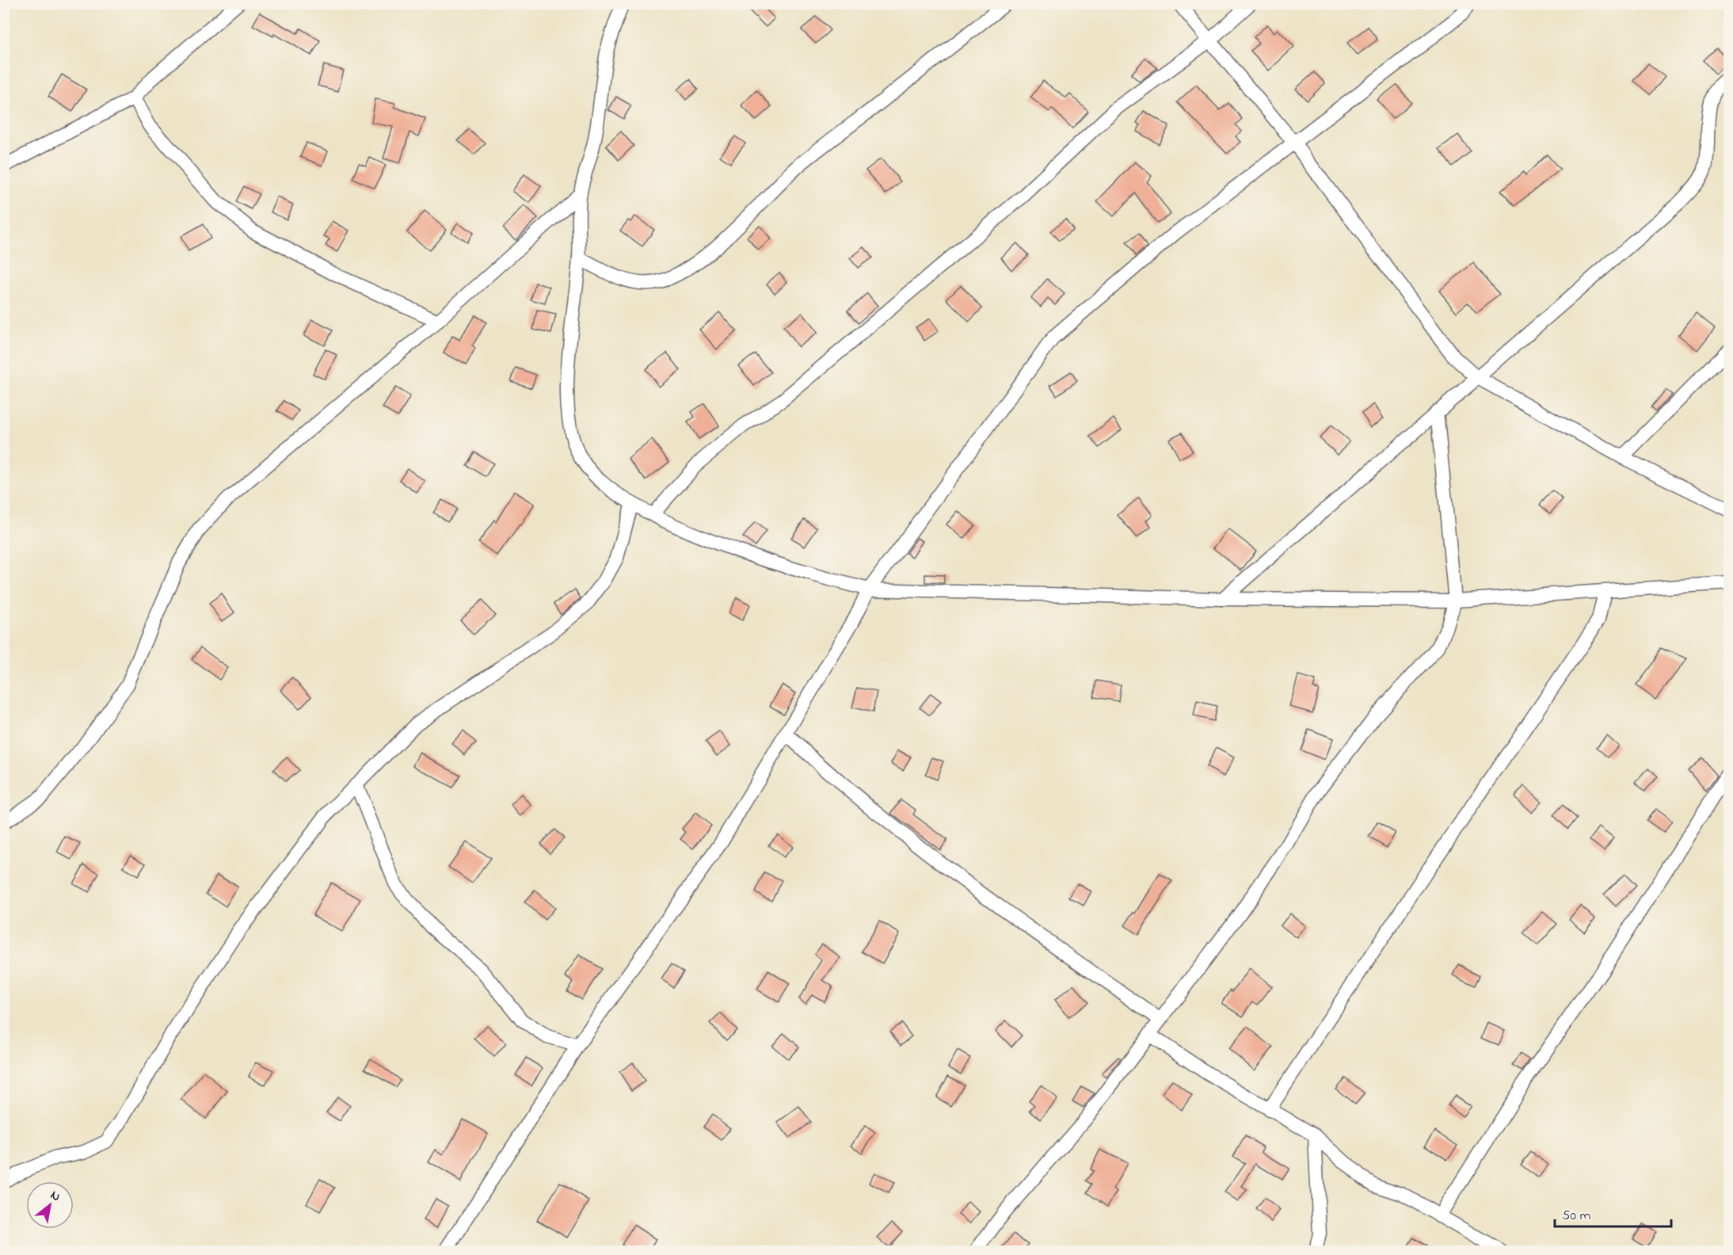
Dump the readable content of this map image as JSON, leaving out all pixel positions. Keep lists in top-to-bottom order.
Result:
{
  "scale_bar": "50 m",
  "north": "top right"
}
